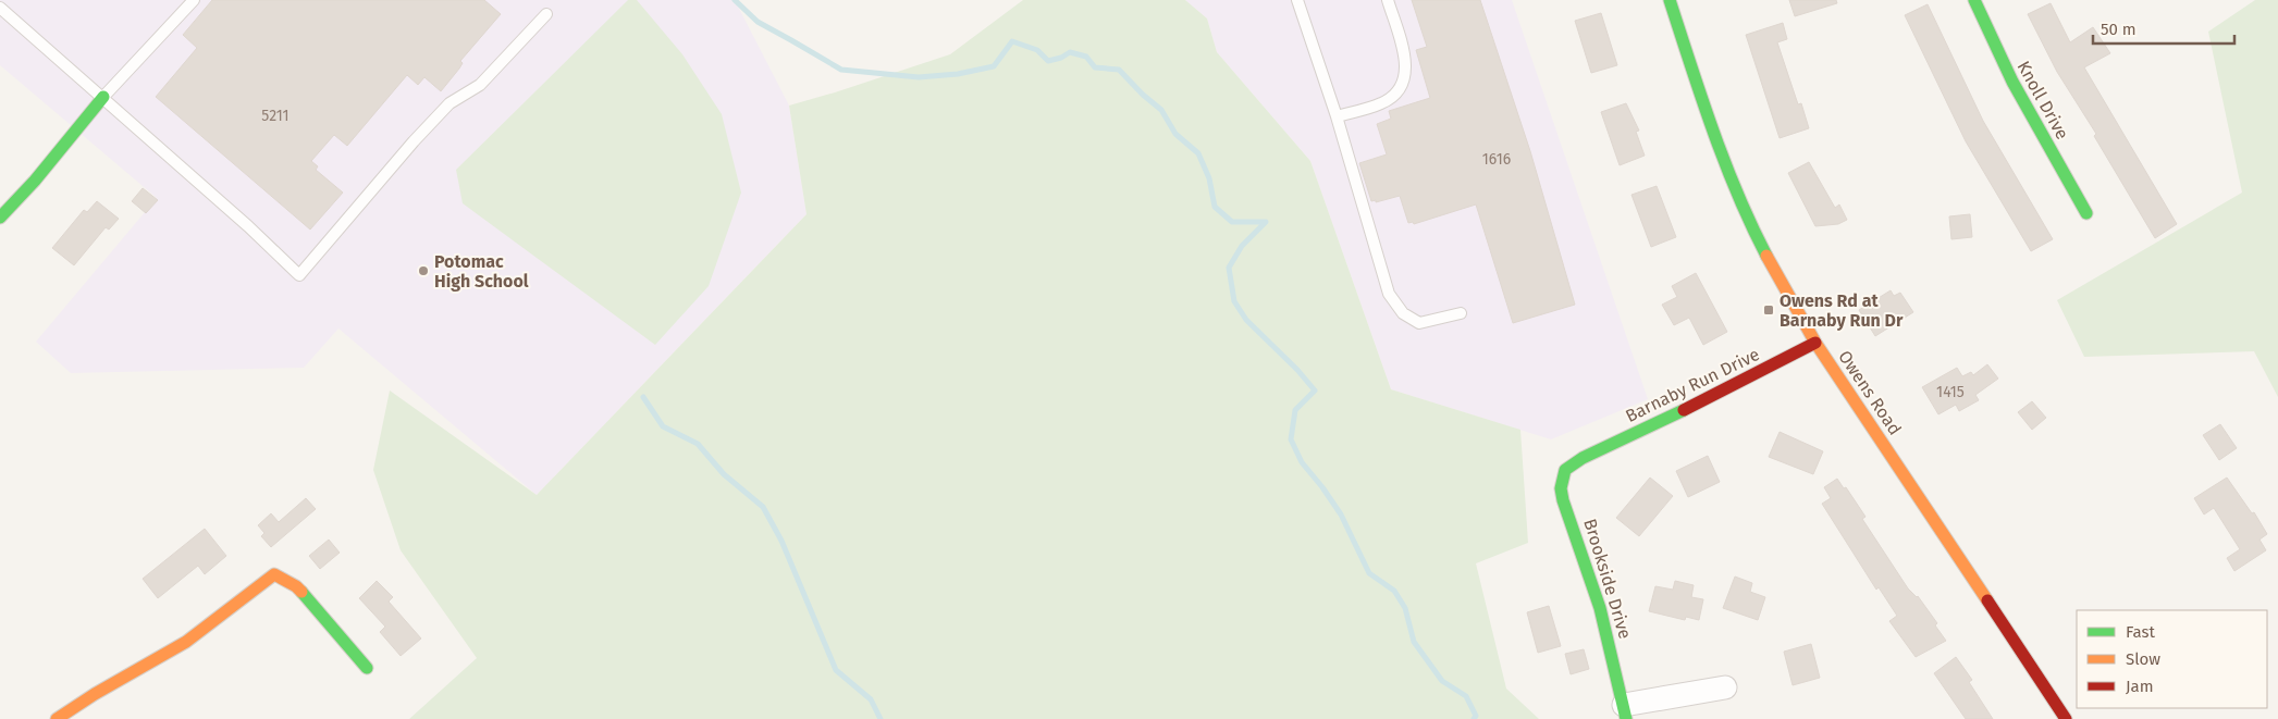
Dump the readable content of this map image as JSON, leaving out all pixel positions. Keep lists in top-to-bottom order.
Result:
{
  "streets": {
    "street": [
      "Knoll Drive",
      "Barnaby Run Drive",
      "Owens Road",
      "Brookside Drive"
    ]
  },
  "crossings": [
    ["Barnaby Run Drive", "Owens Road"],
    ["Barnaby Run Drive", "Brookside Drive"]
  ],
  "places": {
    "other": ["Potomac High School"],
    "transit": ["Owens Rd at Barnaby Run Dr"]
  },
  "house_numbers": ["5211", "1616", "1415"],
  "legend": ["Fast", "Slow", "Jam"],
  "scale_bar": "50 m"
}
